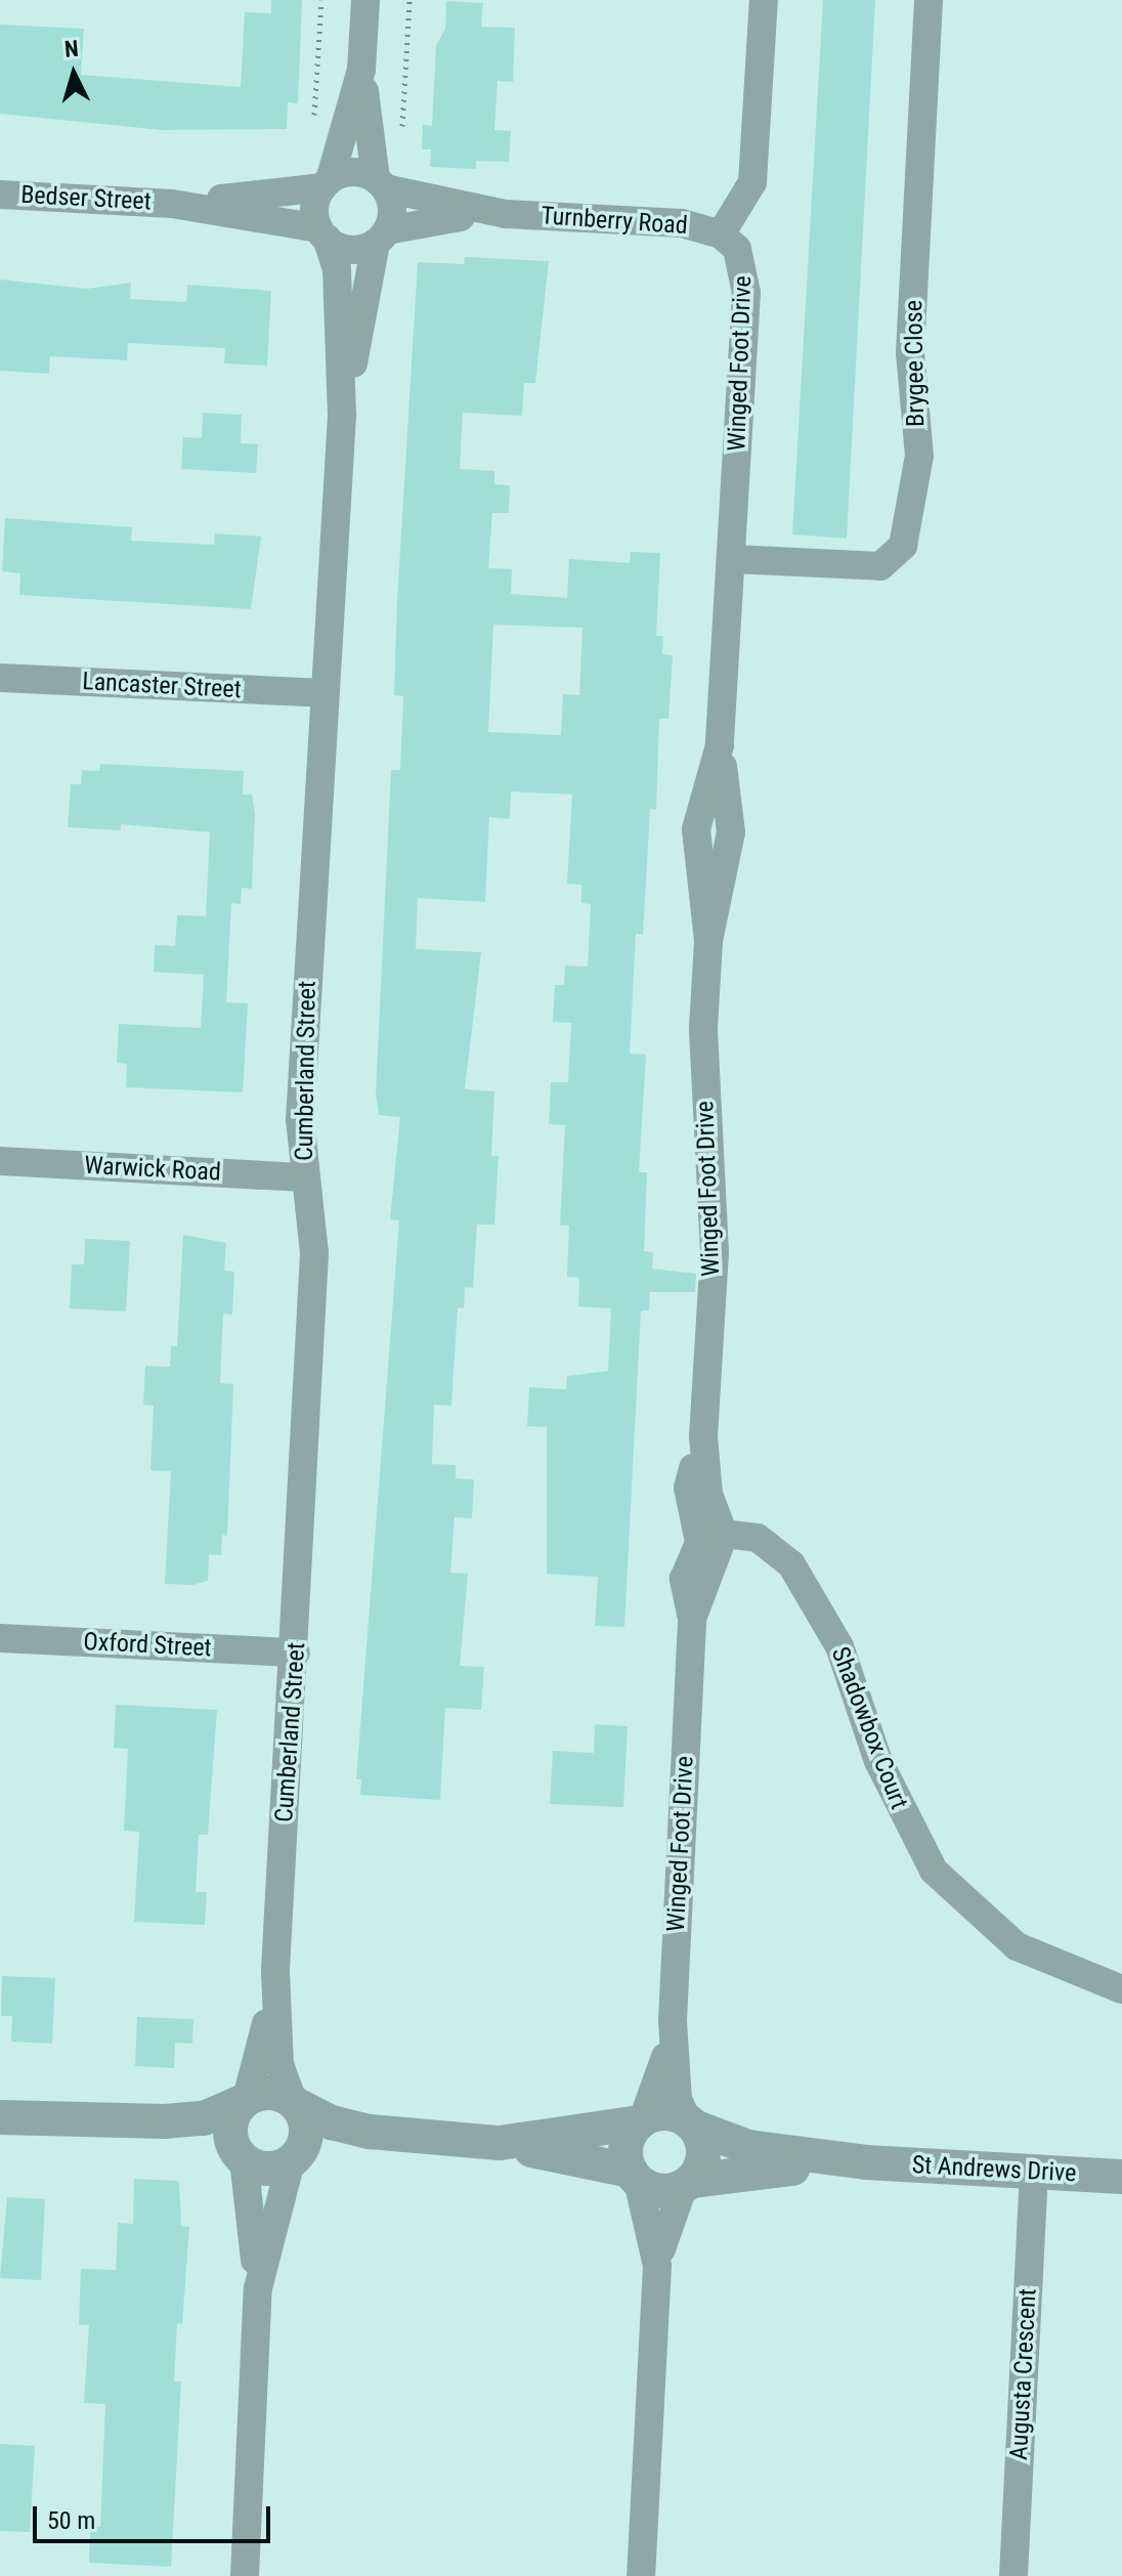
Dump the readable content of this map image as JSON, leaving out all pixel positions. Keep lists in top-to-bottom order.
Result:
{
  "streets": {
    "street": [
      "Bedser Street",
      "Turnberry Road",
      "Winged Foot Drive",
      "Brygee Close",
      "Lancaster Street",
      "Cumberland Street",
      "Warwick Road",
      "Oxford Street",
      "Shadowbox Court",
      "St Andrews Drive",
      "Augusta Crescent"
    ]
  },
  "crossings": [
    ["Bedser Street", "Turnberry Road"],
    ["Bedser Street", "Cumberland Street"],
    ["Turnberry Road", "Winged Foot Drive"],
    ["Turnberry Road", "Cumberland Street"],
    ["Winged Foot Drive", "Brygee Close"],
    ["Winged Foot Drive", "Shadowbox Court"],
    ["Winged Foot Drive", "St Andrews Drive"],
    ["Lancaster Street", "Cumberland Street"],
    ["Cumberland Street", "Warwick Road"],
    ["Cumberland Street", "Oxford Street"],
    ["St Andrews Drive", "Augusta Crescent"]
  ],
  "scale_bar": "50 m",
  "north": "top"
}
